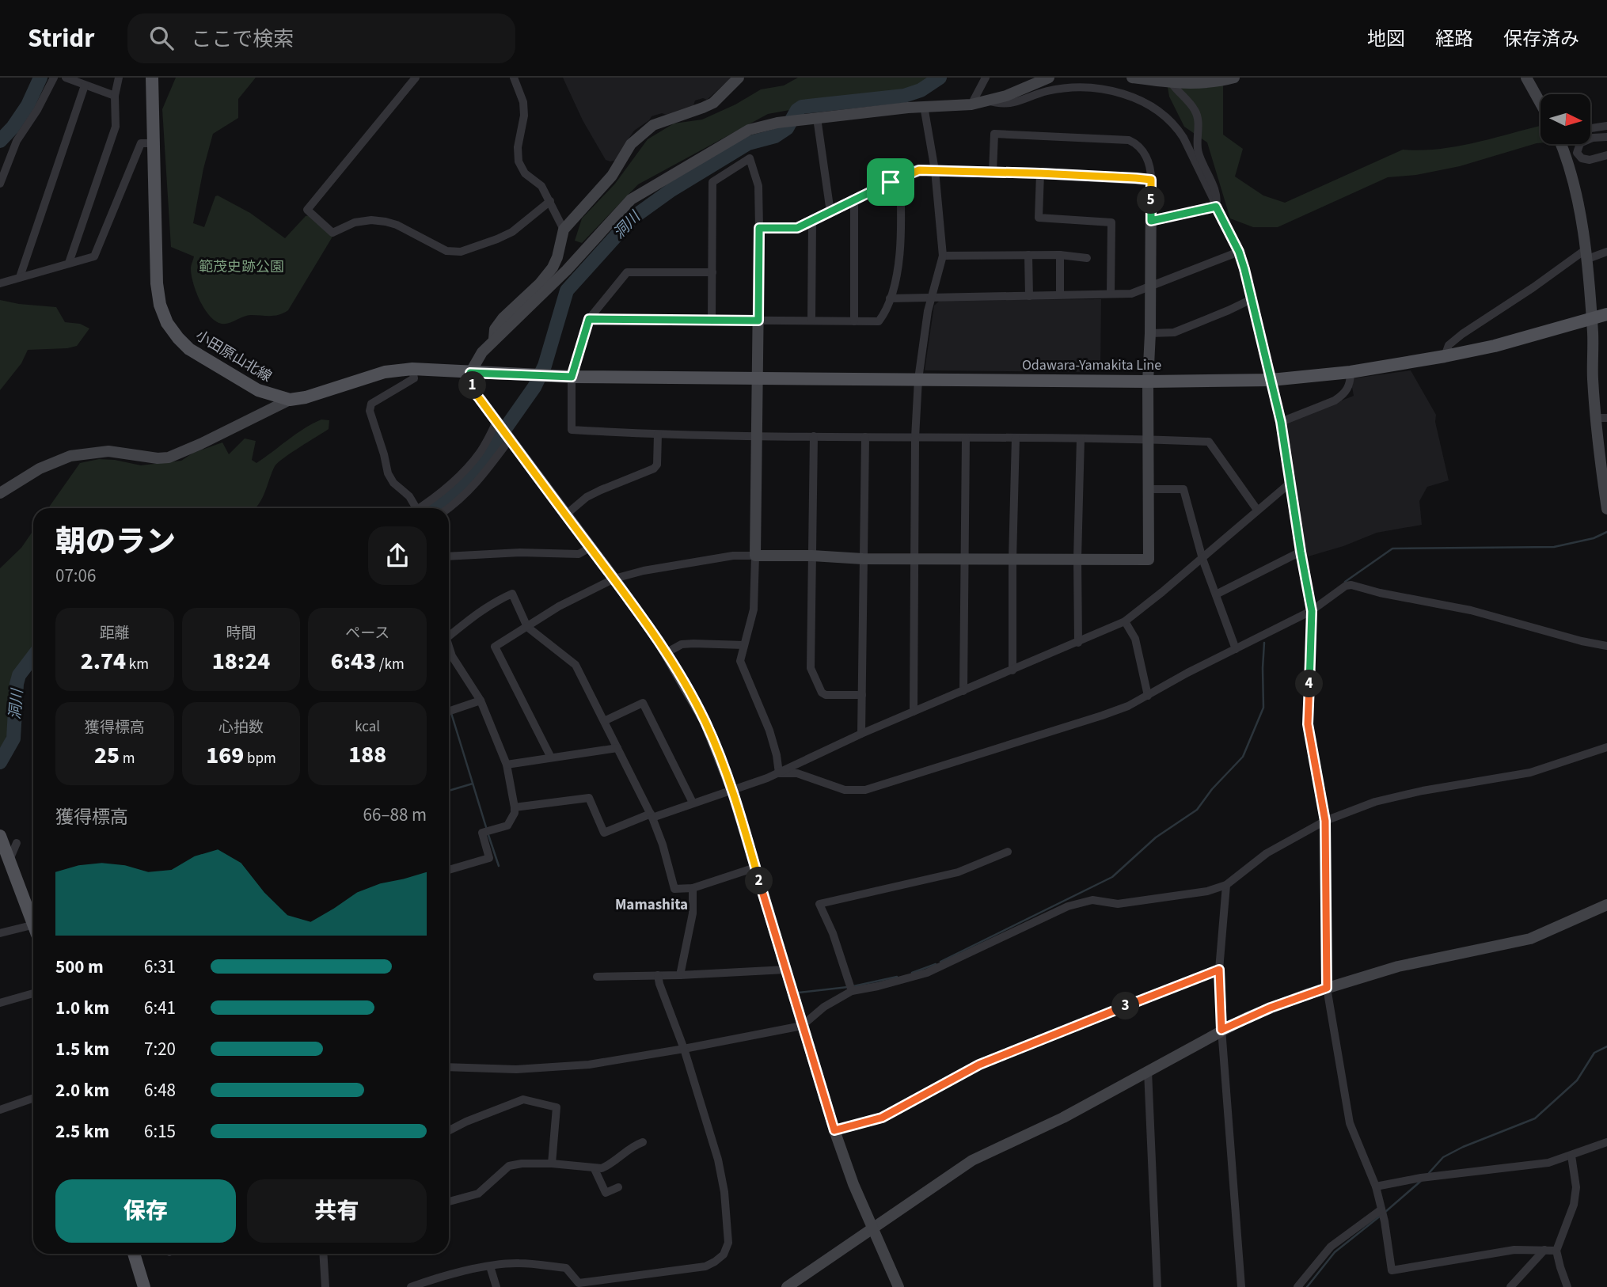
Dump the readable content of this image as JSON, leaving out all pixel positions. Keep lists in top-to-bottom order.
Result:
{
  "streets": {
    "main road": ["小田原山北線", "Odawara-Yamakita Line"]
  },
  "crossings": [
    ["小田原山北線", "Odawara-Yamakita Line"]
  ],
  "districts": ["Mamashita"],
  "water": ["洞川"],
  "parks": ["範茂史跡公園"],
  "north": "right",
  "page": {
    "header": "Stridr",
    "search": "ここで検索",
    "nav": ["地図", "経路", "保存済み"],
    "pins": [
      "5",
      "1",
      "4",
      "2",
      "3"
    ],
    "heading": ["朝のラン", "07:06"],
    "stats": [
      ["距離", "2.74 km"],
      ["時間", "18:24"],
      ["ペース", "6:43 /km"],
      ["獲得標高", "25 m"],
      ["心拍数", "169 bpm"],
      ["kcal", "188"]
    ],
    "chart": ["獲得標高", "66–88 m"],
    "list": [
      {
        "name": "500 m",
        "note": "6:31"
      },
      {
        "name": "1.0 km",
        "note": "6:41"
      },
      {
        "name": "1.5 km",
        "note": "7:20"
      },
      {
        "name": "2.0 km",
        "note": "6:48"
      },
      {
        "name": "2.5 km",
        "note": "6:15"
      }
    ],
    "buttons": ["保存", "共有"]
  }
}
